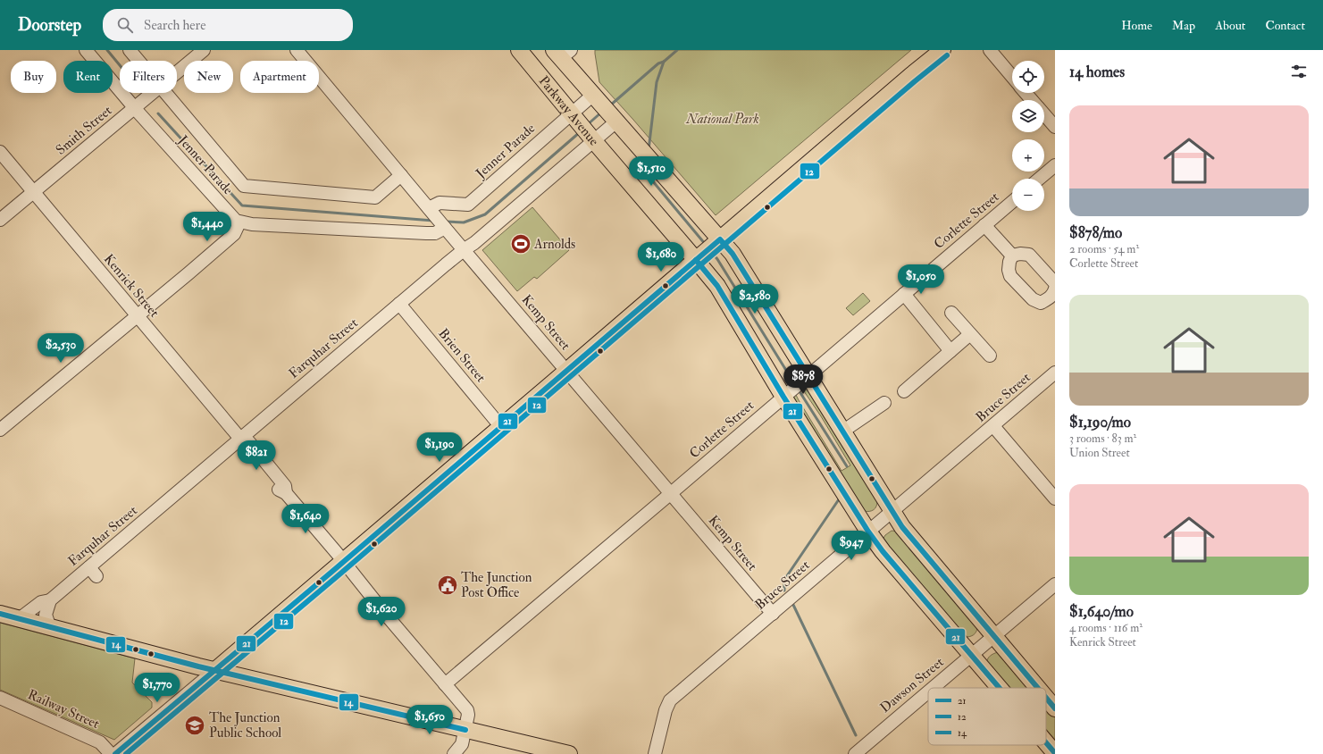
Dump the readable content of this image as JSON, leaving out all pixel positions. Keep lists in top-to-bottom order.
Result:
{
  "streets": {
    "main road": ["Parkway Avenue"],
    "street": [
      "Smith Street",
      "Jenner Parade",
      "Corlette Street",
      "Kenrick Street",
      "Kemp Street",
      "Farquhar Street",
      "Brien Street",
      "Bruce Street",
      "Dawson Street",
      "Railway Street"
    ]
  },
  "crossings": [
    ["Parkway Avenue", "Jenner Parade"],
    ["Parkway Avenue", "Corlette Street"],
    ["Parkway Avenue", "Farquhar Street"],
    ["Parkway Avenue", "Bruce Street"],
    ["Parkway Avenue", "Dawson Street"],
    ["Smith Street", "Jenner Parade"],
    ["Smith Street", "Kenrick Street"],
    ["Jenner Parade", "Kemp Street"],
    ["Jenner Parade", "Farquhar Street"],
    ["Corlette Street", "Kenrick Street"],
    ["Corlette Street", "Kemp Street"],
    ["Kenrick Street", "Farquhar Street"],
    ["Kemp Street", "Farquhar Street"],
    ["Kemp Street", "Bruce Street"],
    ["Farquhar Street", "Brien Street"]
  ],
  "parks": ["National Park"],
  "places": {
    "sports": ["Arnolds"],
    "public building": ["The Junction Post Office"],
    "school or university": ["The Junction Public School"]
  },
  "lines": ["transit line 12", "transit line 21", "transit line 14"],
  "legend": ["21", "12", "14"],
  "page": {
    "header": "Doorstep",
    "search": "Search here",
    "nav": [
      "Home",
      "Map",
      "About",
      "Contact"
    ],
    "heading": "14 homes",
    "map_buttons": ["+", "−"],
    "chip": [
      "Buy",
      "Rent",
      "Filters",
      "New",
      "Apartment"
    ],
    "list": [
      {
        "name": "$878/mo",
        "note": "2 rooms · 54 m² · Corlette Street"
      },
      {
        "name": "$1,190/mo",
        "note": "3 rooms · 83 m² · Union Street"
      },
      {
        "name": "$1,640/mo",
        "note": "4 rooms · 116 m² · Kenrick Street"
      }
    ],
    "price": [
      "$1,510",
      "$1,440",
      "$1,680",
      "$1,050",
      "$2,580",
      "$2,530",
      "$878",
      "$1,190",
      "$821",
      "$1,640",
      "$947",
      "$1,620",
      "$1,770",
      "$1,650"
    ]
  }
}
